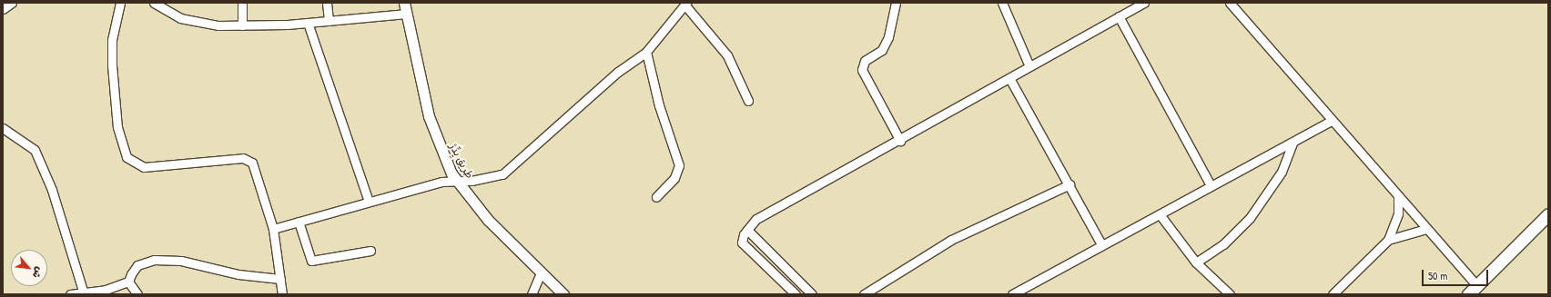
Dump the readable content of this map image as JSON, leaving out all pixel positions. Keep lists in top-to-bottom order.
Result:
{
  "streets": {
    "street": ["طريق يِدِّرْ"]
  },
  "scale_bar": "50 m",
  "north": "bottom right"
}
